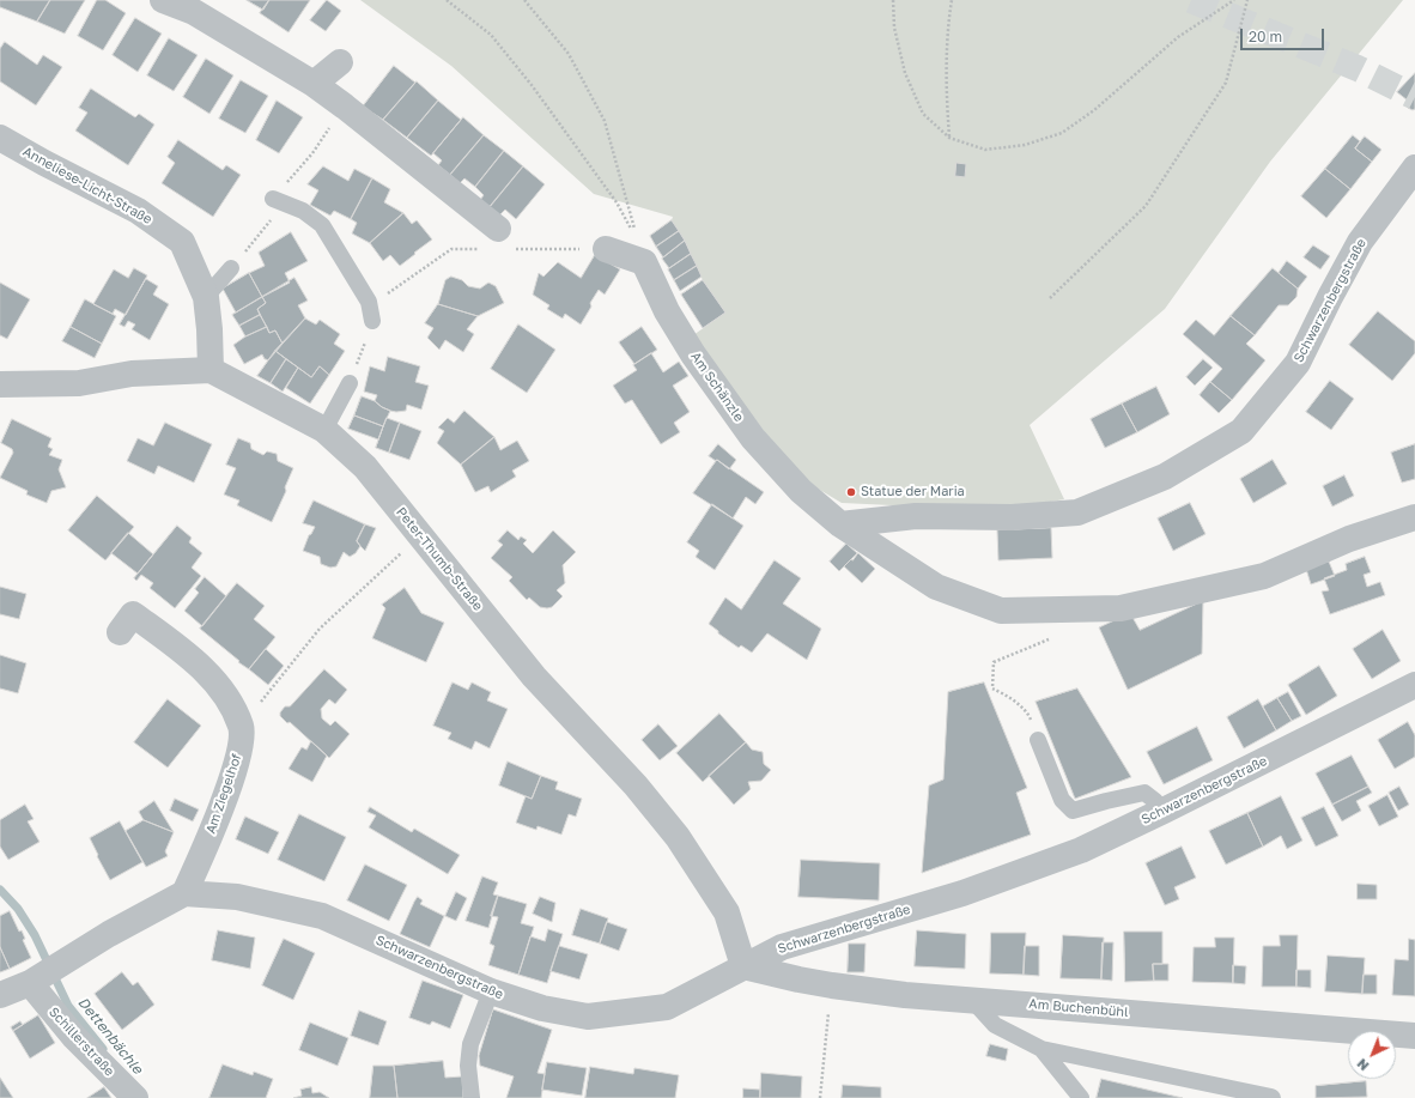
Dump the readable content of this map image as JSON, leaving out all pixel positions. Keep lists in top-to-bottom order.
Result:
{
  "streets": {
    "street": [
      "Anneliese-Licht-Straße",
      "Schwarzenbergstraße",
      "Am Schänzle",
      "Peter-Thumb-Straße",
      "Am Ziegelhof",
      "Am Buchenbühl",
      "Schillerstraße"
    ]
  },
  "crossings": [
    ["Anneliese-Licht-Straße", "Peter-Thumb-Straße"],
    ["Schwarzenbergstraße", "Am Schänzle"],
    ["Schwarzenbergstraße", "Peter-Thumb-Straße"],
    ["Schwarzenbergstraße", "Am Ziegelhof"],
    ["Schwarzenbergstraße", "Am Buchenbühl"],
    ["Peter-Thumb-Straße", "Am Buchenbühl"]
  ],
  "water": ["Dettenbächle"],
  "places": ["Statue der Maria"],
  "scale_bar": "20 m",
  "north": "bottom left"
}
